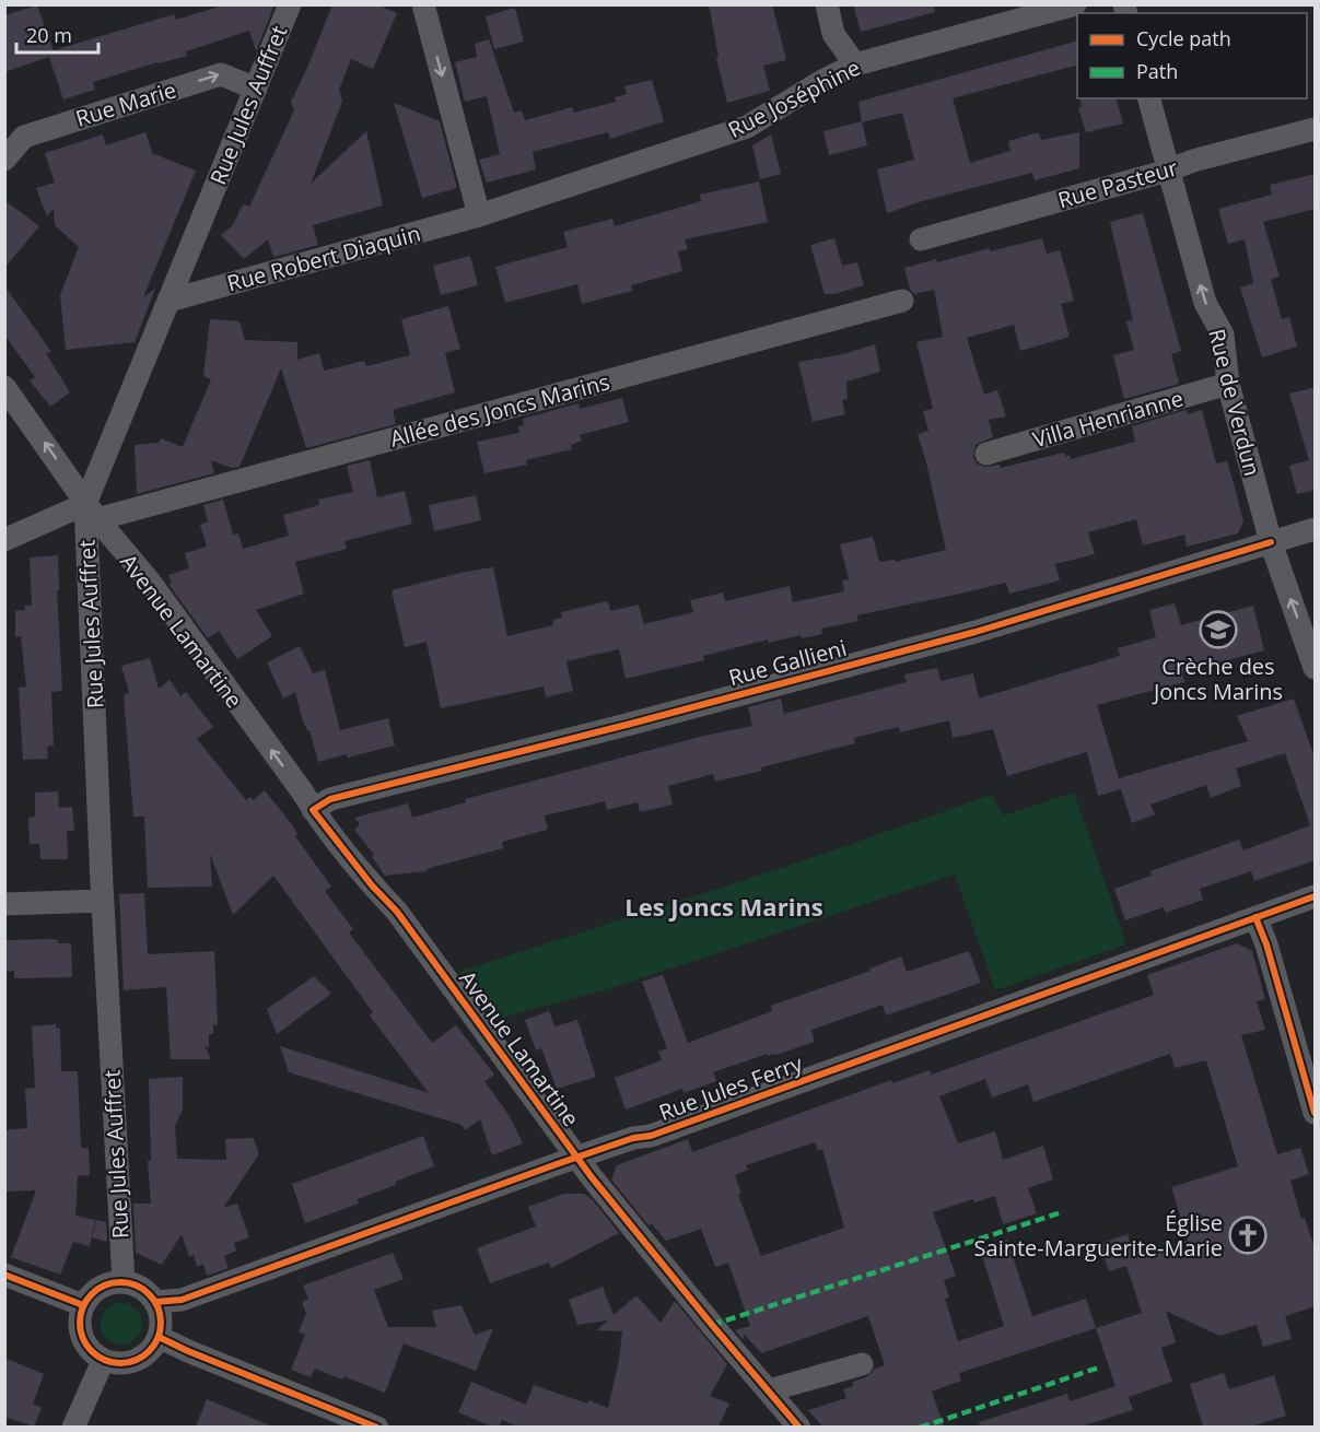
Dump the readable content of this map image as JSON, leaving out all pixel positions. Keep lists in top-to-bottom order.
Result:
{
  "streets": {
    "street": [
      "Rue Joséphine",
      "Rue Marie",
      "Rue Jules Auffret",
      "Rue Pasteur",
      "Rue Robert Diaquin",
      "Rue de Verdun",
      "Allée des Joncs Marins",
      "Villa Henrianne",
      "Avenue Lamartine",
      "Rue Gallieni",
      "Rue Jules Ferry"
    ]
  },
  "crossings": [
    ["Rue Joséphine", "Rue Robert Diaquin"],
    ["Rue Marie", "Rue Jules Auffret"],
    ["Rue Jules Auffret", "Rue Robert Diaquin"],
    ["Rue Jules Auffret", "Allée des Joncs Marins"],
    ["Rue Jules Auffret", "Avenue Lamartine"],
    ["Rue Jules Auffret", "Rue Jules Ferry"],
    ["Rue Pasteur", "Rue de Verdun"],
    ["Rue de Verdun", "Villa Henrianne"],
    ["Rue de Verdun", "Rue Gallieni"],
    ["Allée des Joncs Marins", "Avenue Lamartine"],
    ["Avenue Lamartine", "Rue Gallieni"],
    ["Avenue Lamartine", "Rue Jules Ferry"]
  ],
  "one_way": ["Rue Marie", "Rue de Verdun", "Avenue Lamartine"],
  "districts": ["Les Joncs Marins"],
  "places": {
    "school or university": ["Crèche des Joncs Marins"],
    "church": ["Église Sainte-Marguerite-Marie"]
  },
  "legend": ["Cycle path", "Path"],
  "scale_bar": "20 m"
}
